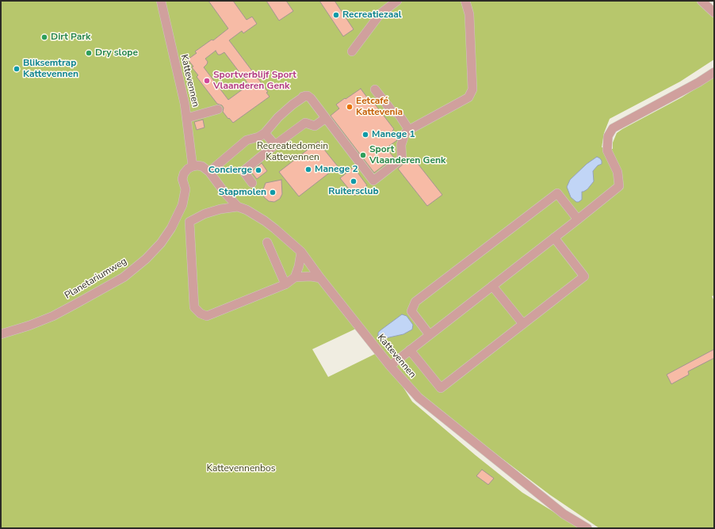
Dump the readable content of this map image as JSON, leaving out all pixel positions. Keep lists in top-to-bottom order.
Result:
{
  "streets": {
    "street": ["Kattevennen", "Planetariumweg"]
  },
  "crossings": [
    ["Kattevennen", "Planetariumweg"]
  ],
  "parks": ["Recreatiedomein Kattevennen", "Kattevennenbos"],
  "places": [
    "Recreatiezaal",
    "Dirt Park",
    "Dry slope",
    "Bliksemtrap Kattevennen",
    "Sportverblijf Sport Vlaanderen Genk",
    "Eetcafé Kattevenia",
    "Manege 1",
    "Sport Vlaanderen Genk",
    "Manege 2",
    "Concierge",
    "Ruitersclub",
    "Stapmolen"
  ]
}
